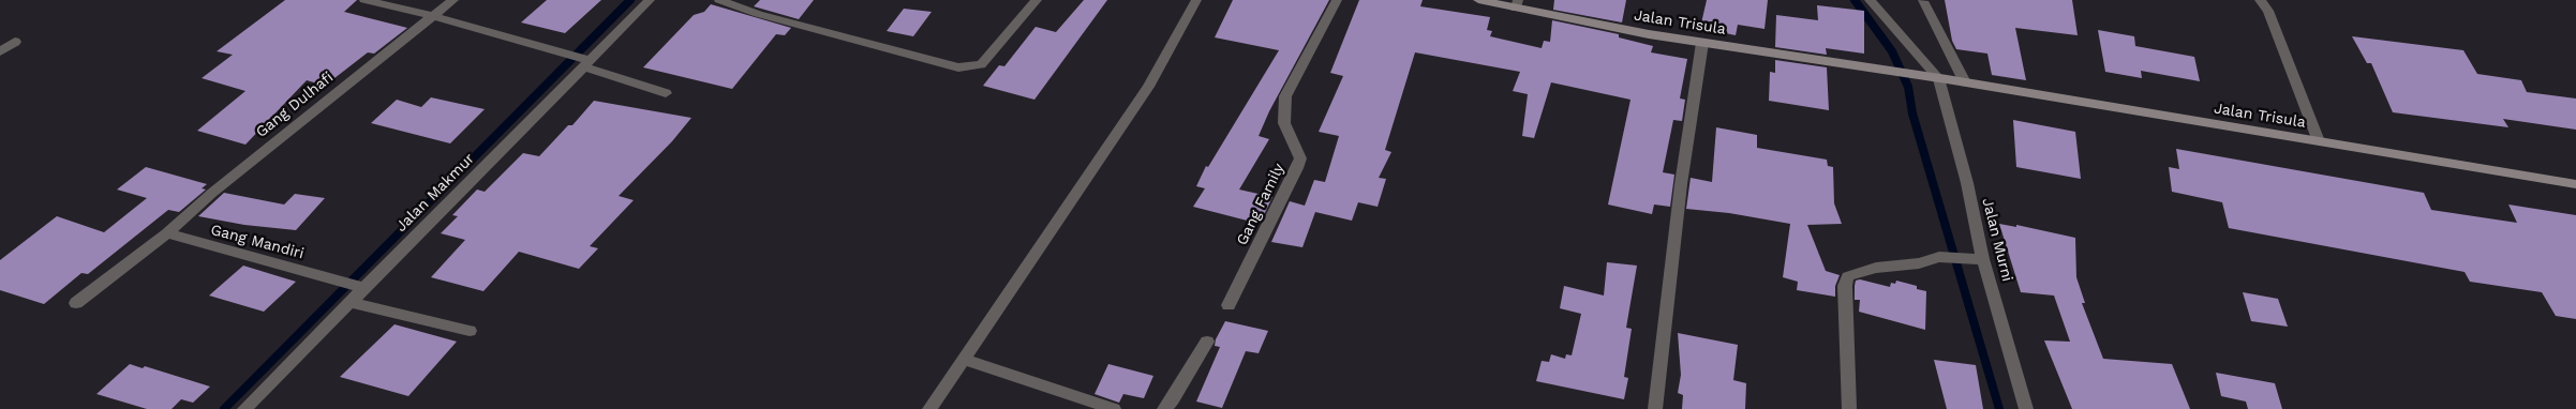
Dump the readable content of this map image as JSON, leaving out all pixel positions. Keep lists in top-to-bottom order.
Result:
{
  "streets": {
    "street": [
      "Jalan Trisula",
      "Gang Dulhafi",
      "Jalan Makmur",
      "Gang Family",
      "Jalan Murni",
      "Gang Mandiri"
    ]
  },
  "crossings": [
    ["Jalan Trisula", "Jalan Murni"],
    ["Gang Dulhafi", "Gang Mandiri"],
    ["Jalan Makmur", "Gang Mandiri"]
  ]
}
